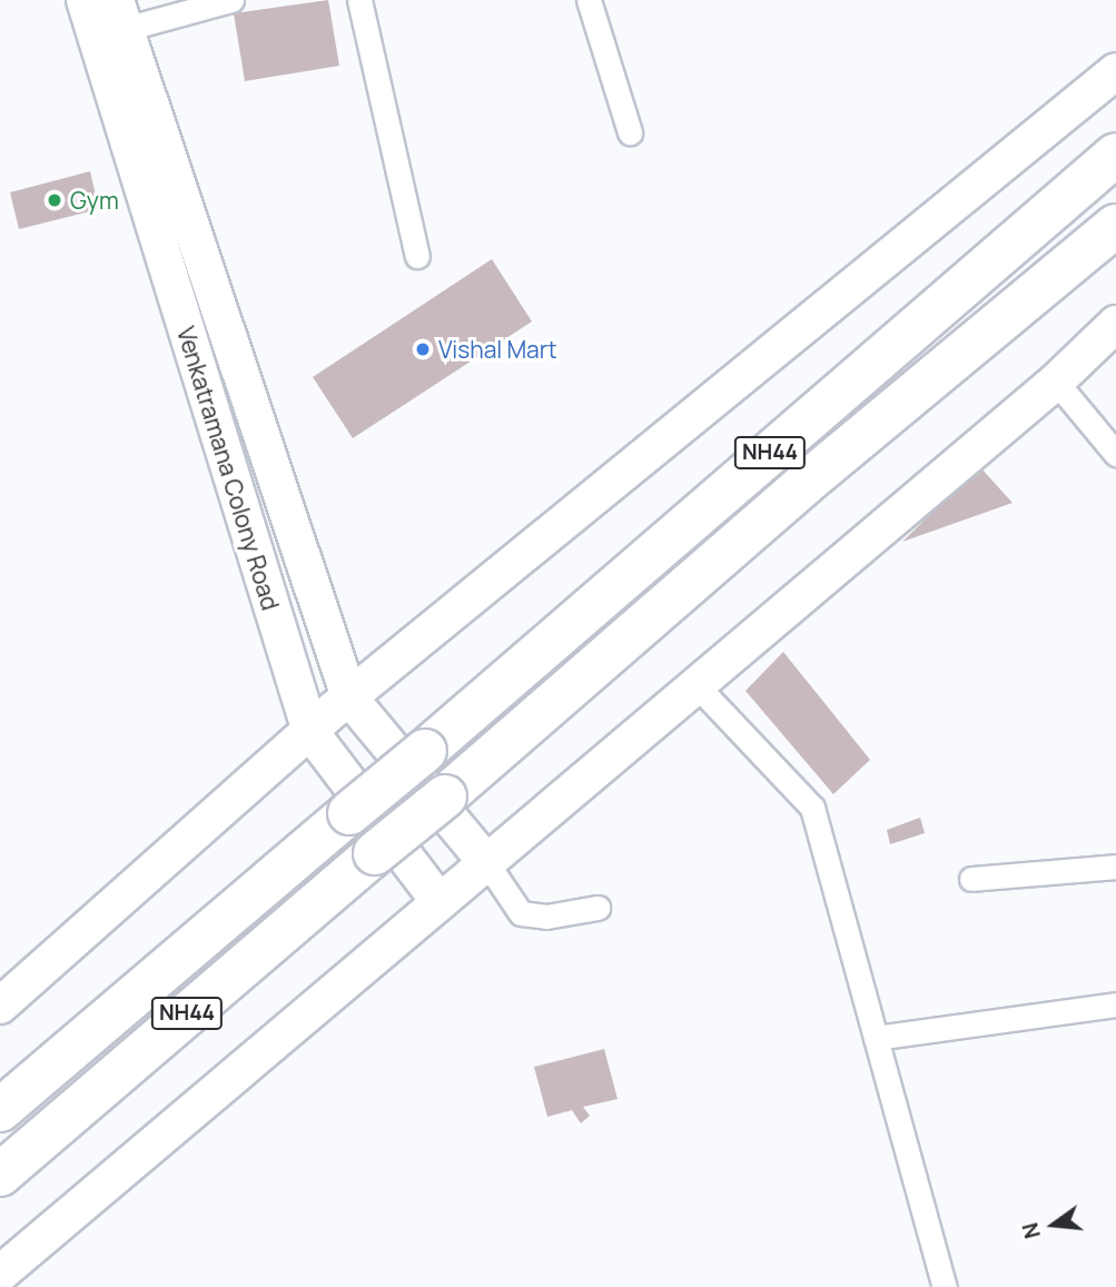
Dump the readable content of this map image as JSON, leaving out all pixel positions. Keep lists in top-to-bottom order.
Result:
{
  "streets": {
    "highway": ["NH44"],
    "street": ["Venkatramana Colony Road"]
  },
  "places": ["Gym", "Vishal Mart"],
  "north": "left"
}
